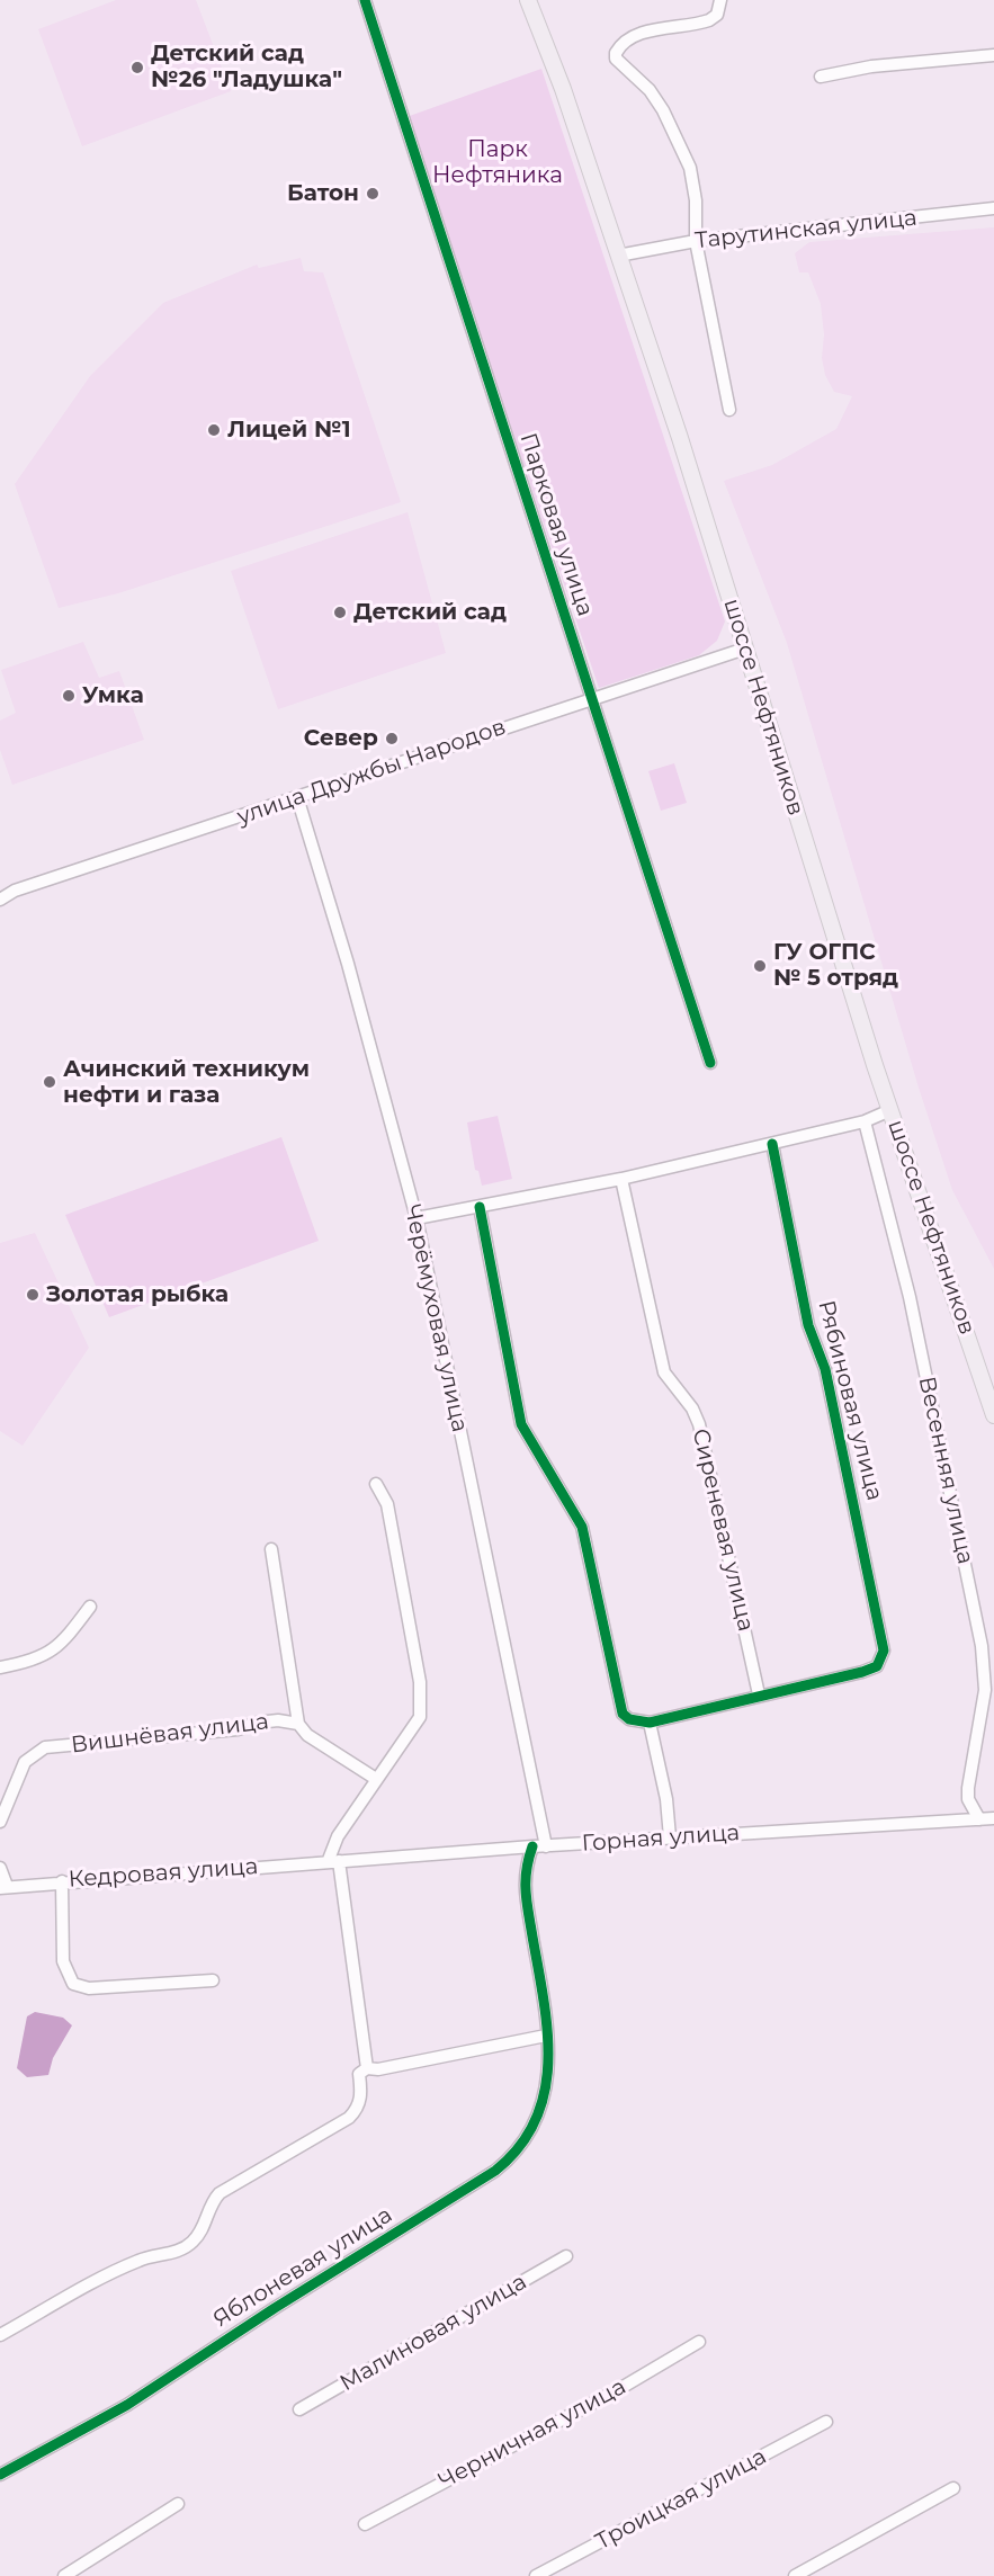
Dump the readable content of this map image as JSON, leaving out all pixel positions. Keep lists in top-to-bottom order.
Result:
{
  "streets": {
    "main road": ["шоссе Нефтяников"],
    "street": [
      "Тарутинская улица",
      "Парковая улица",
      "улица Дружбы Народов",
      "Черёмуховая улица",
      "Рябиновая улица",
      "Весенняя улица",
      "Сиреневая улица",
      "Вишнёвая улица",
      "Горная улица",
      "Кедровая улица",
      "Яблоневая улица",
      "Малиновая улица",
      "Черничная улица",
      "Троицкая улица"
    ]
  },
  "crossings": [
    ["Тарутинская улица", "шоссе Нефтяников"],
    ["Парковая улица", "улица Дружбы Народов"],
    ["шоссе Нефтяников", "улица Дружбы Народов"],
    ["улица Дружбы Народов", "Черёмуховая улица"],
    ["Черёмуховая улица", "Горная улица"],
    ["Рябиновая улица", "Сиреневая улица"],
    ["Весенняя улица", "Горная улица"],
    ["Горная улица", "Кедровая улица"]
  ],
  "parks": ["Парк Нефтяника"],
  "places": [
    "Детский сад №26 \"Ладушка\"",
    "Батон",
    "Лицей №1",
    "Детский сад",
    "Умка",
    "Север",
    "ГУ ОГПС № 5 отряд",
    "Ачинский техникум нефти и газа",
    "Золотая рыбка"
  ]
}
